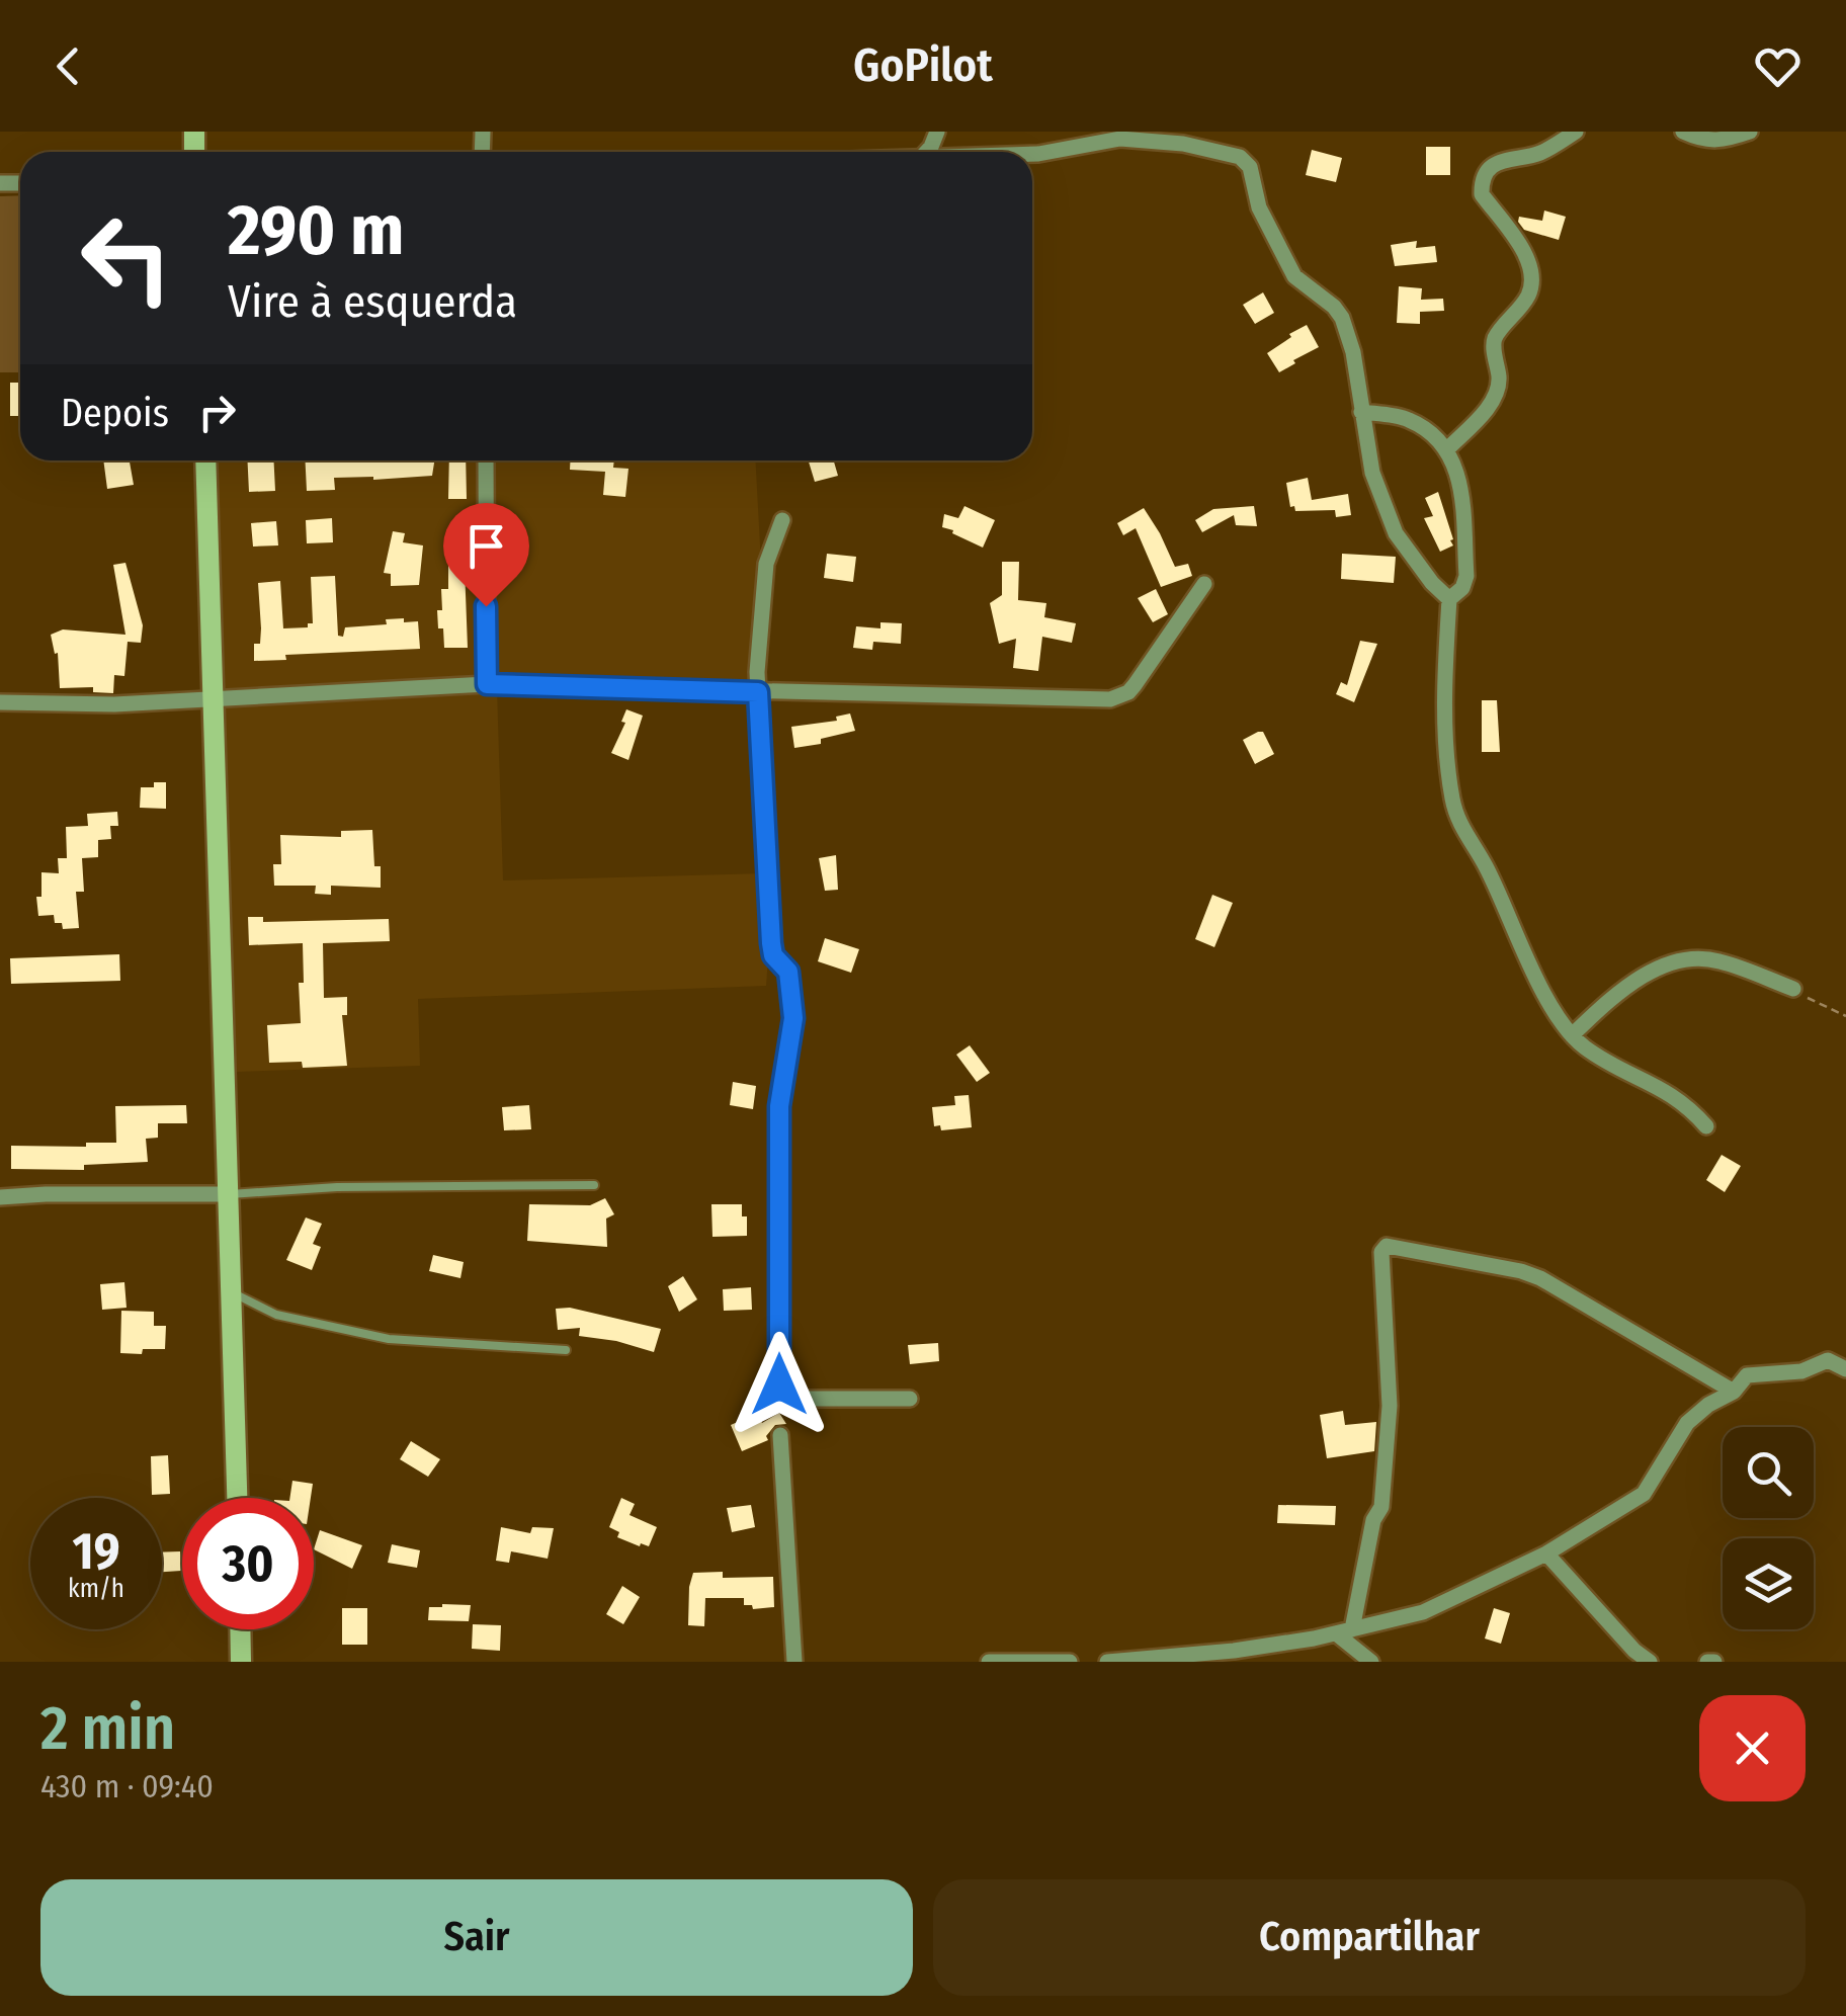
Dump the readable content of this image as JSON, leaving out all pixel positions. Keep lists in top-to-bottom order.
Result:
{
  "page": {
    "header": "GoPilot",
    "turn": ["290 m", "Vire à esquerda"],
    "then": "Depois",
    "speed": "19 km/h",
    "limit": "30",
    "heading": ["2 min", "430 m · 09:40"],
    "buttons": ["Sair", "Compartilhar"]
  }
}
